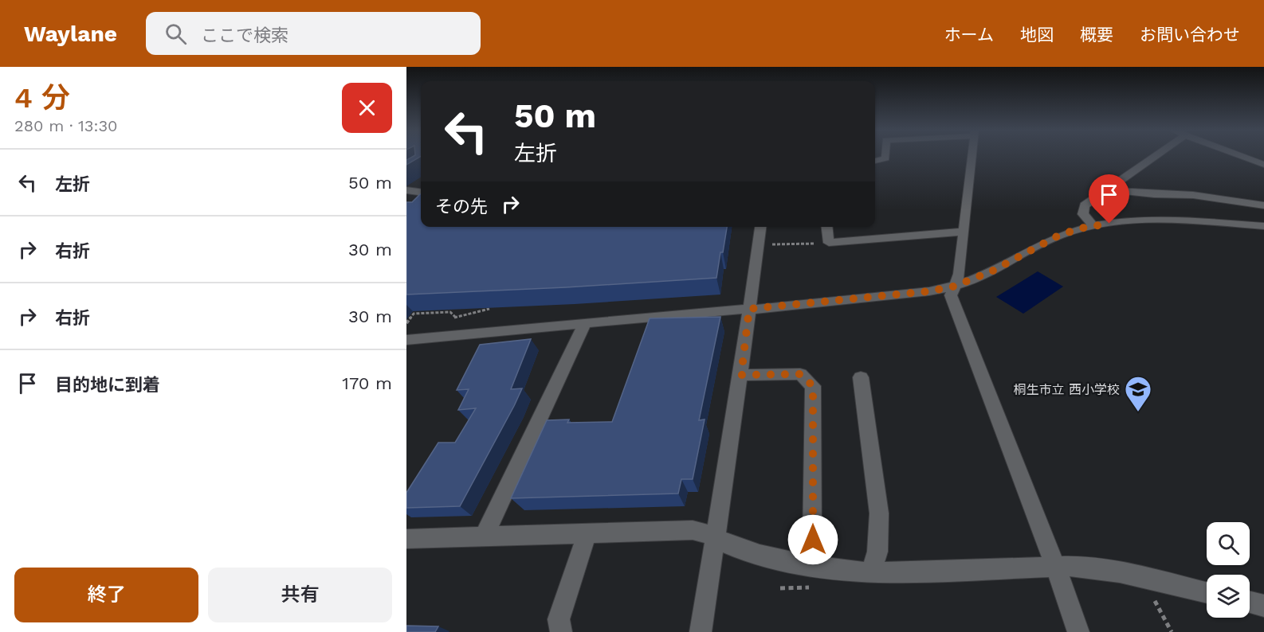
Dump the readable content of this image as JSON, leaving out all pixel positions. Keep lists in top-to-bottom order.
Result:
{
  "places": {
    "school or university": ["桐生市立 西小学校"]
  },
  "page": {
    "header": "Waylane",
    "search": "ここで検索",
    "nav": [
      "ホーム",
      "地図",
      "概要",
      "お問い合わせ"
    ],
    "heading": ["4 分", "280 m · 13:30"],
    "turn": ["50 m", "左折"],
    "list": [
      {
        "name": "左折",
        "value": "50 m"
      },
      {
        "name": "右折",
        "value": "30 m"
      },
      {
        "name": "右折",
        "value": "30 m"
      },
      {
        "name": "目的地に到着",
        "value": "170 m"
      }
    ],
    "then": "その先",
    "buttons": ["終了", "共有"]
  }
}
